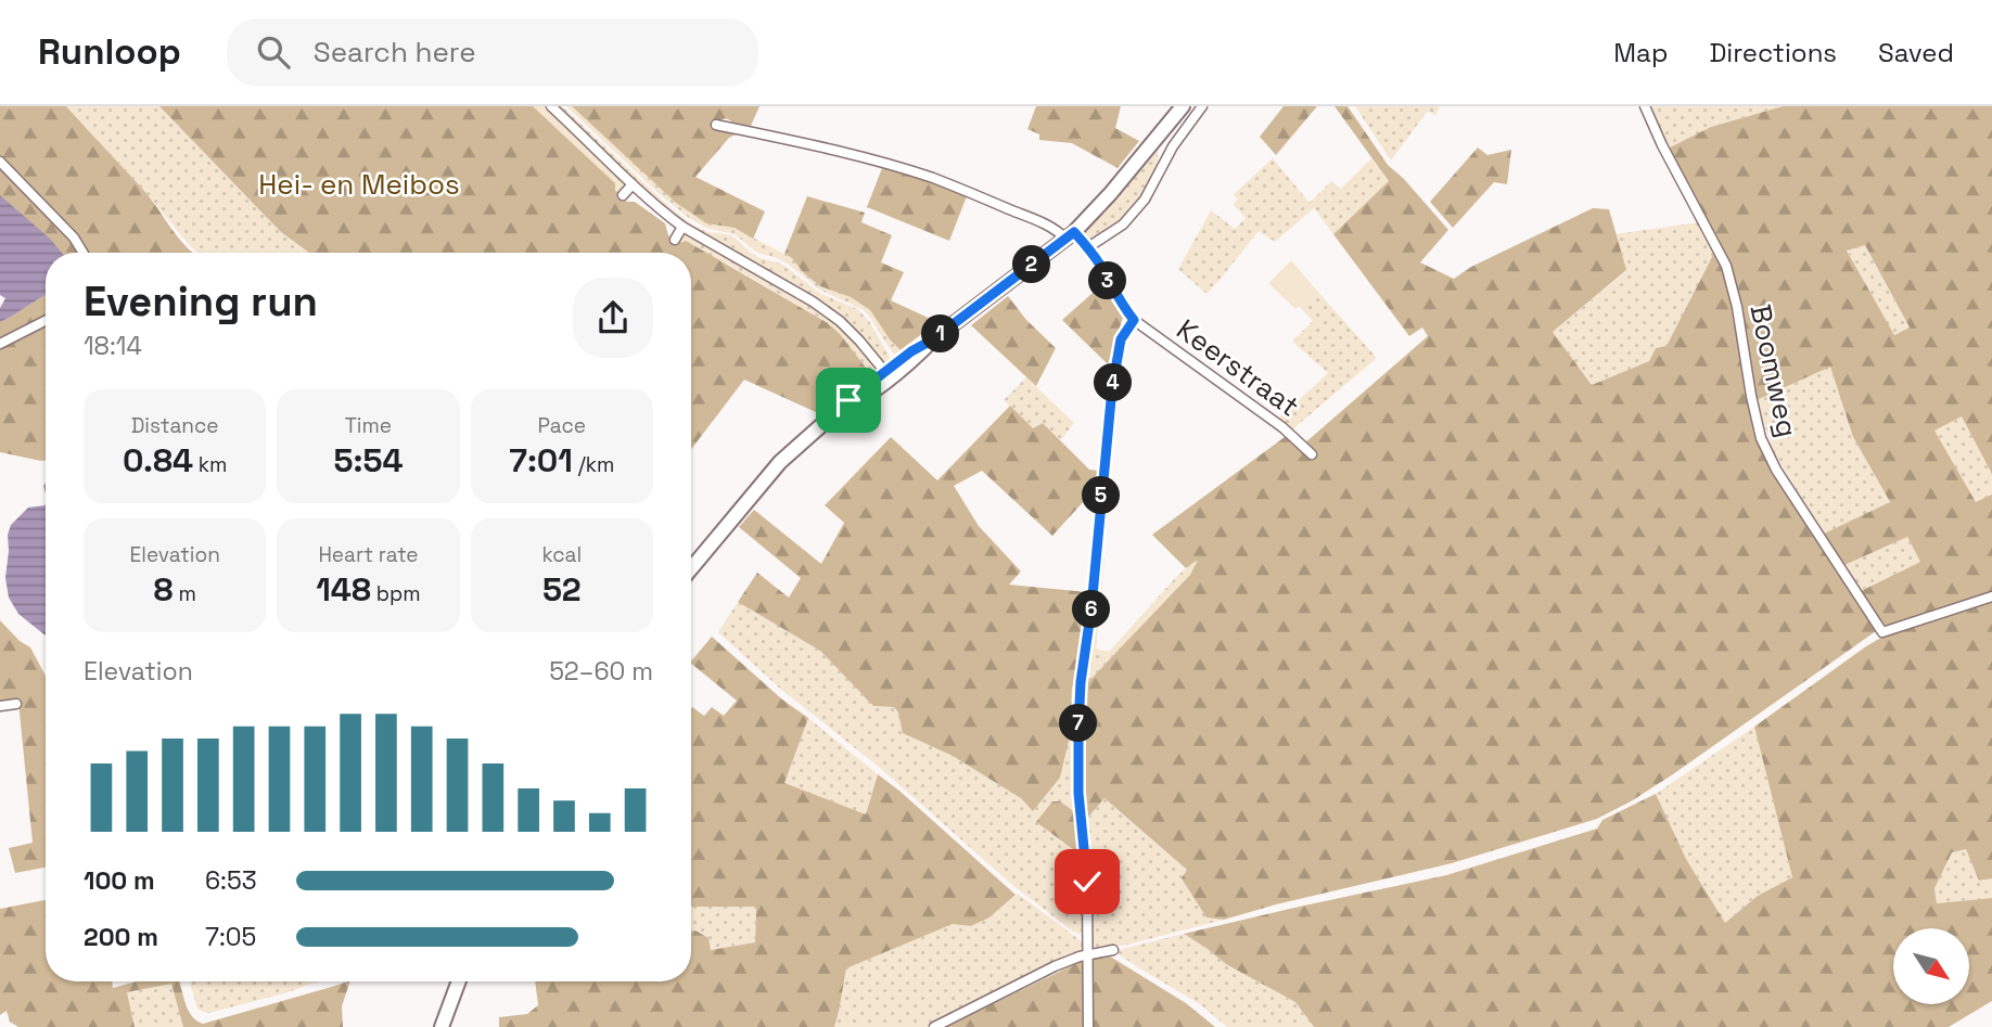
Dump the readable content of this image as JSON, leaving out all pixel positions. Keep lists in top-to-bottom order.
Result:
{
  "streets": {
    "street": ["Keerstraat", "Boomweg"]
  },
  "parks": ["Hei- en Meibos"],
  "north": "bottom right",
  "page": {
    "header": "Runloop",
    "search": "Search here",
    "nav": ["Map", "Directions", "Saved"],
    "pins": [
      "2",
      "3",
      "1",
      "4",
      "5",
      "6",
      "7"
    ],
    "heading": ["Evening run", "18:14"],
    "stats": [
      ["Distance", "0.84 km"],
      ["Time", "5:54"],
      ["Pace", "7:01 /km"],
      ["Elevation", "8 m"],
      ["Heart rate", "148 bpm"],
      ["kcal", "52"]
    ],
    "chart": ["Elevation", "52–60 m"],
    "list": [
      {
        "name": "100 m",
        "note": "6:53"
      },
      {
        "name": "200 m",
        "note": "7:05"
      }
    ]
  }
}
